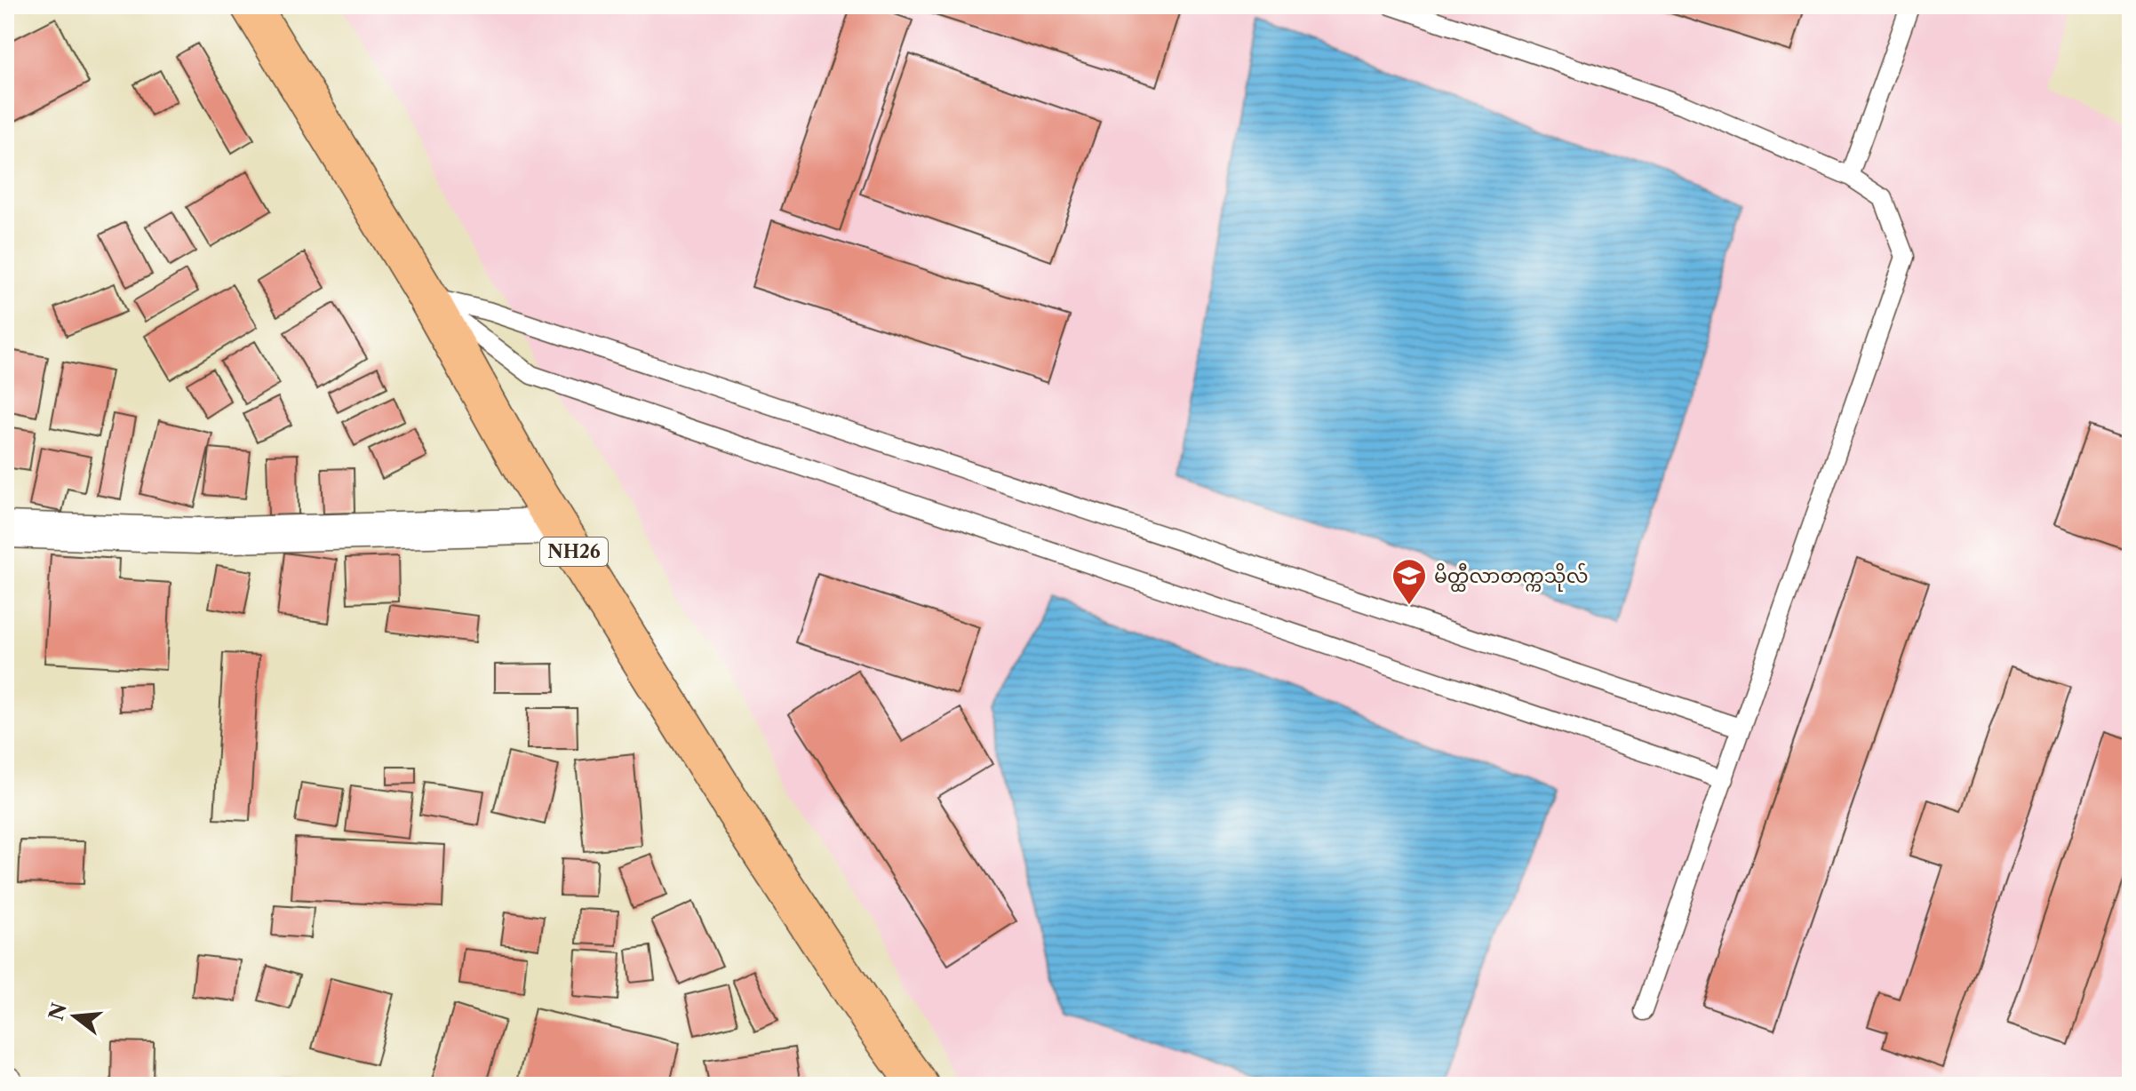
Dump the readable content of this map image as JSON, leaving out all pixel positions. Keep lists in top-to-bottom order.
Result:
{
  "streets": {
    "highway": ["NH26"]
  },
  "places": {
    "school or university": ["မိတ္ထီလာတက္ကသိုလ်"]
  },
  "north": "left"
}
